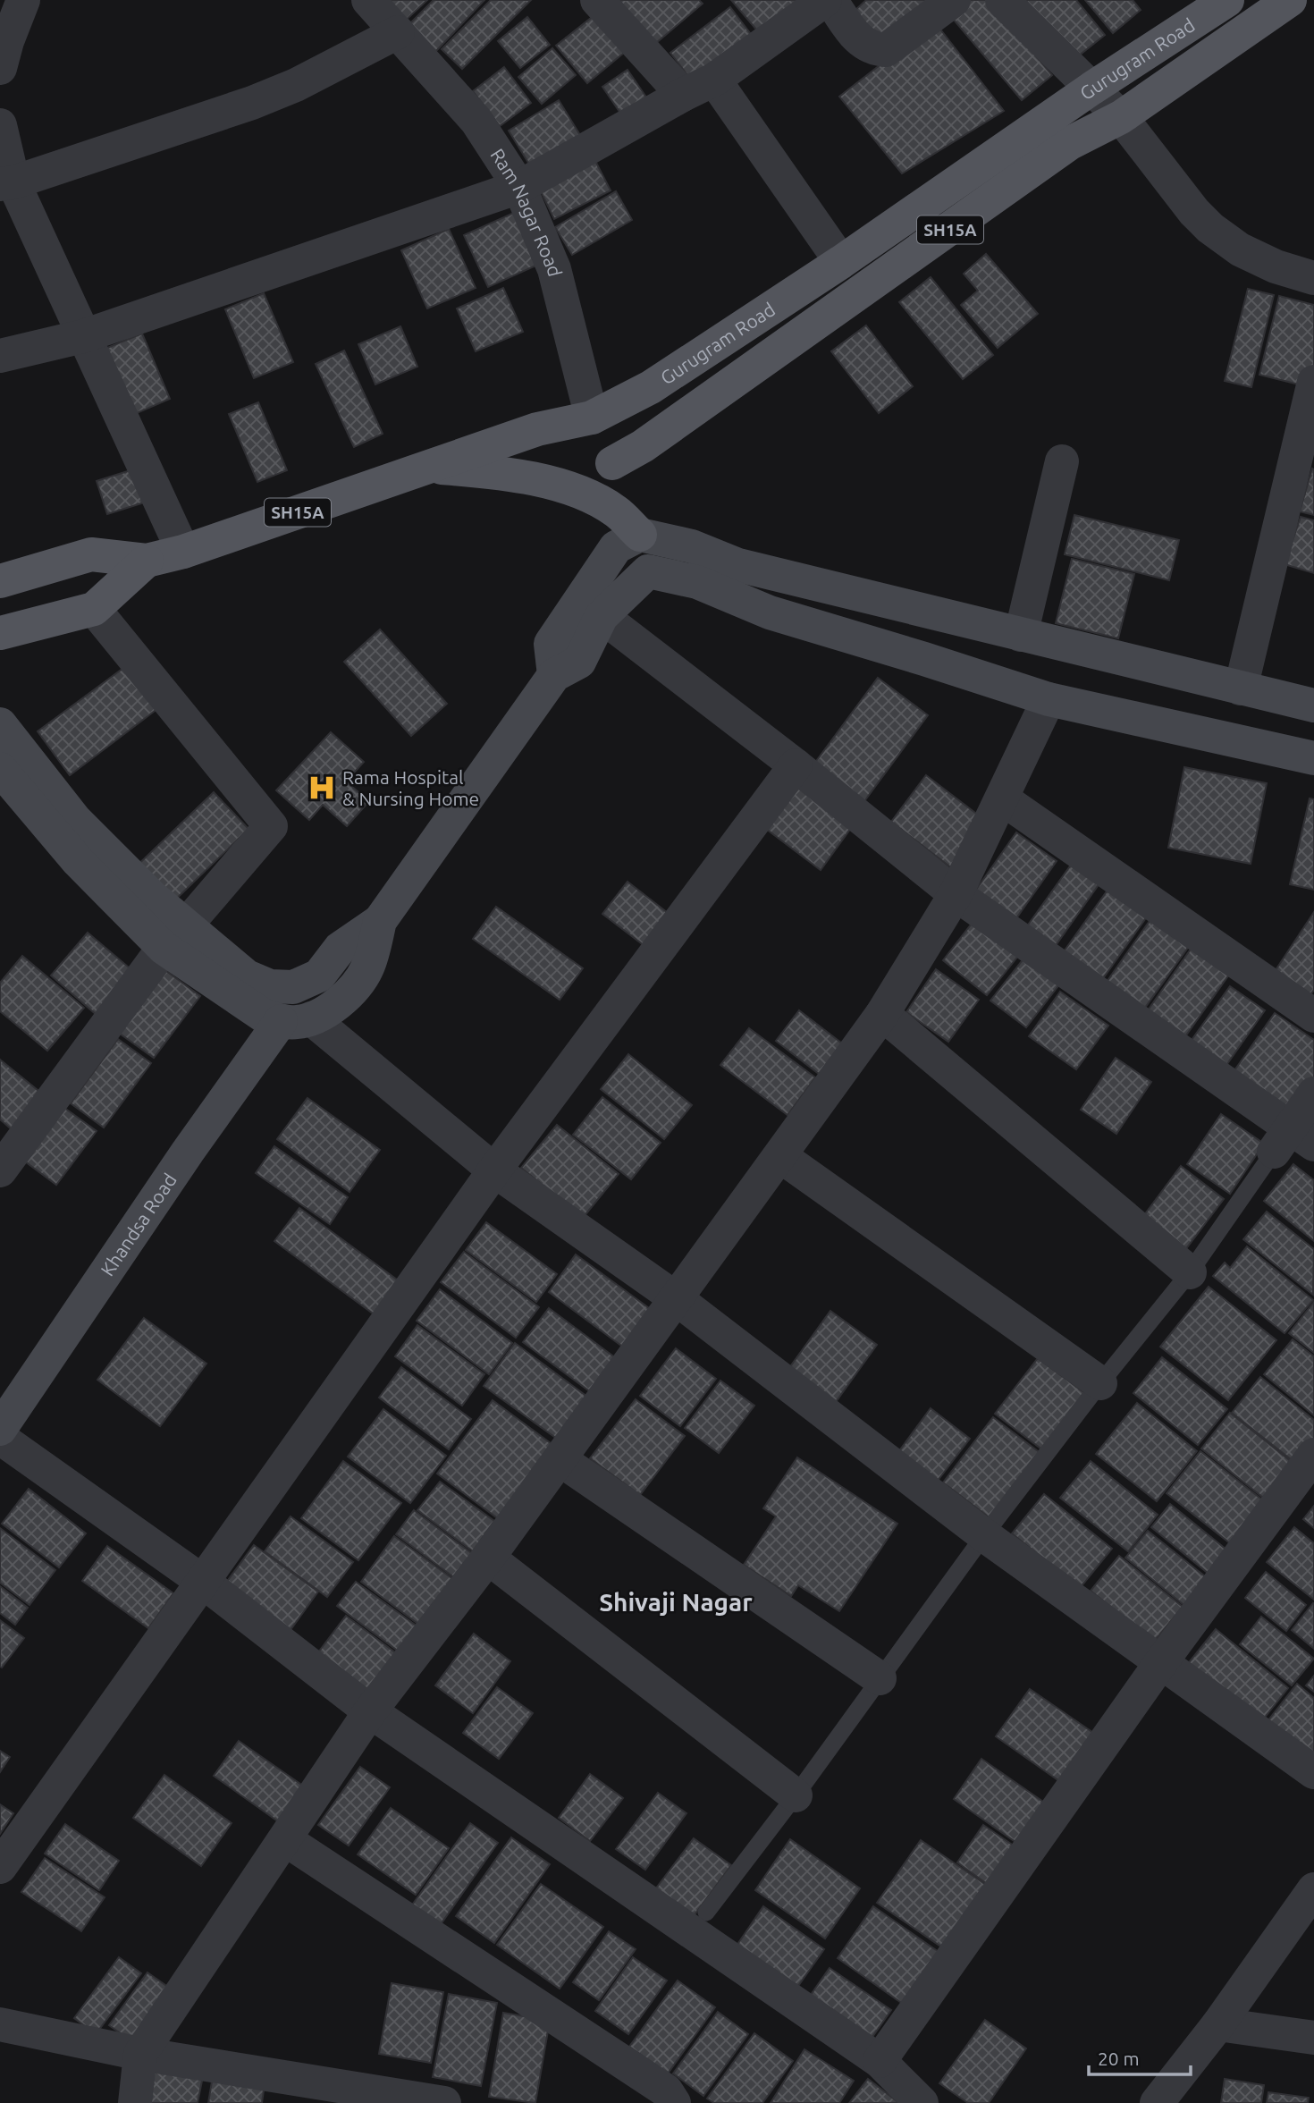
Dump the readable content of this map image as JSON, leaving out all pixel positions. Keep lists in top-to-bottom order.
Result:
{
  "streets": {
    "main road": [
      "Gurugram Road",
      "Ram Nagar Road",
      "SH15A",
      "Khandsa Road"
    ]
  },
  "crossings": [
    ["Gurugram Road", "Ram Nagar Road"]
  ],
  "districts": ["Shivaji Nagar"],
  "places": {
    "hospital": ["Rama Hospital & Nursing Home"]
  },
  "scale_bar": "20 m"
}
